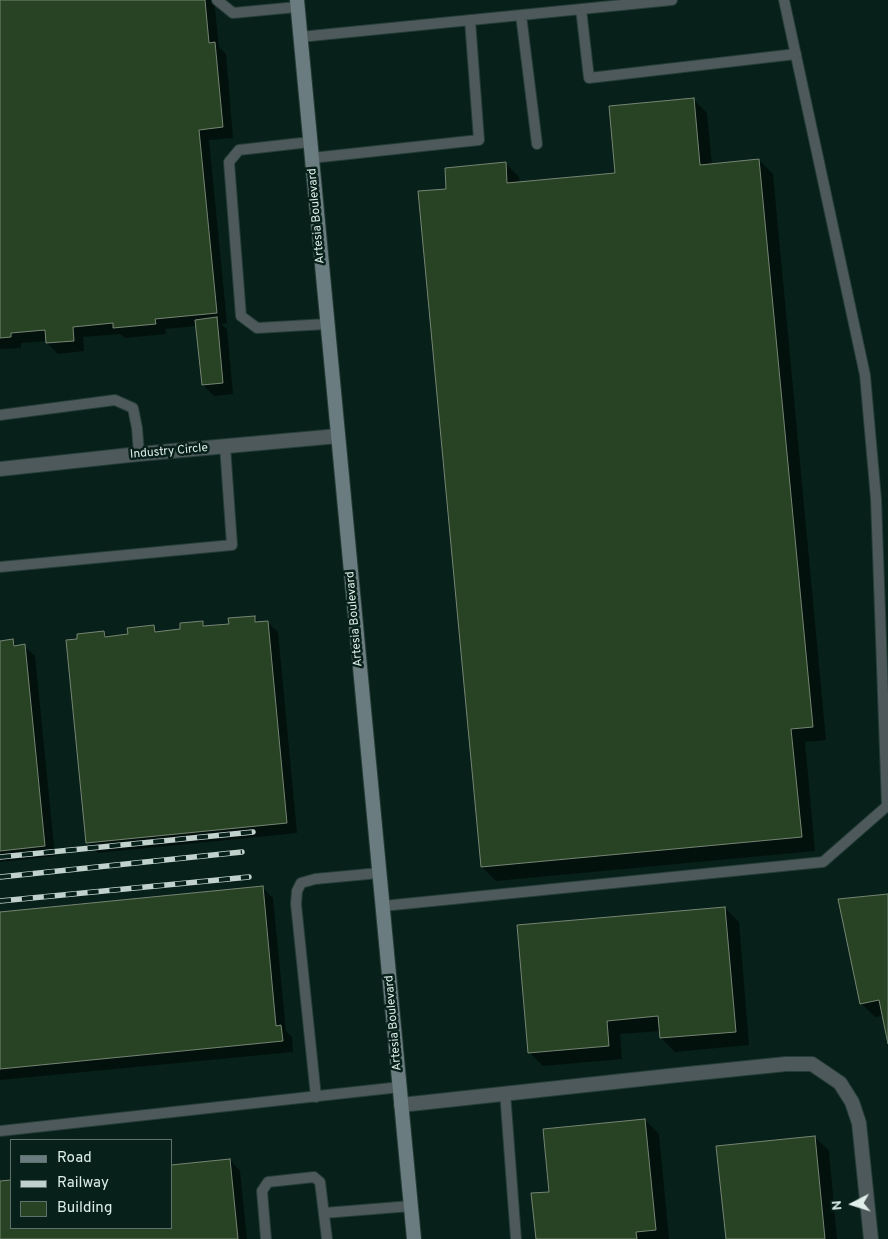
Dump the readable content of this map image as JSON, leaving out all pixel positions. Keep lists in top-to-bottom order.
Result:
{
  "streets": {
    "main road": ["Artesia Boulevard"],
    "street": ["Industry Circle"]
  },
  "crossings": [
    ["Artesia Boulevard", "Industry Circle"]
  ],
  "legend": ["Road", "Railway", "Building"],
  "north": "left"
}
